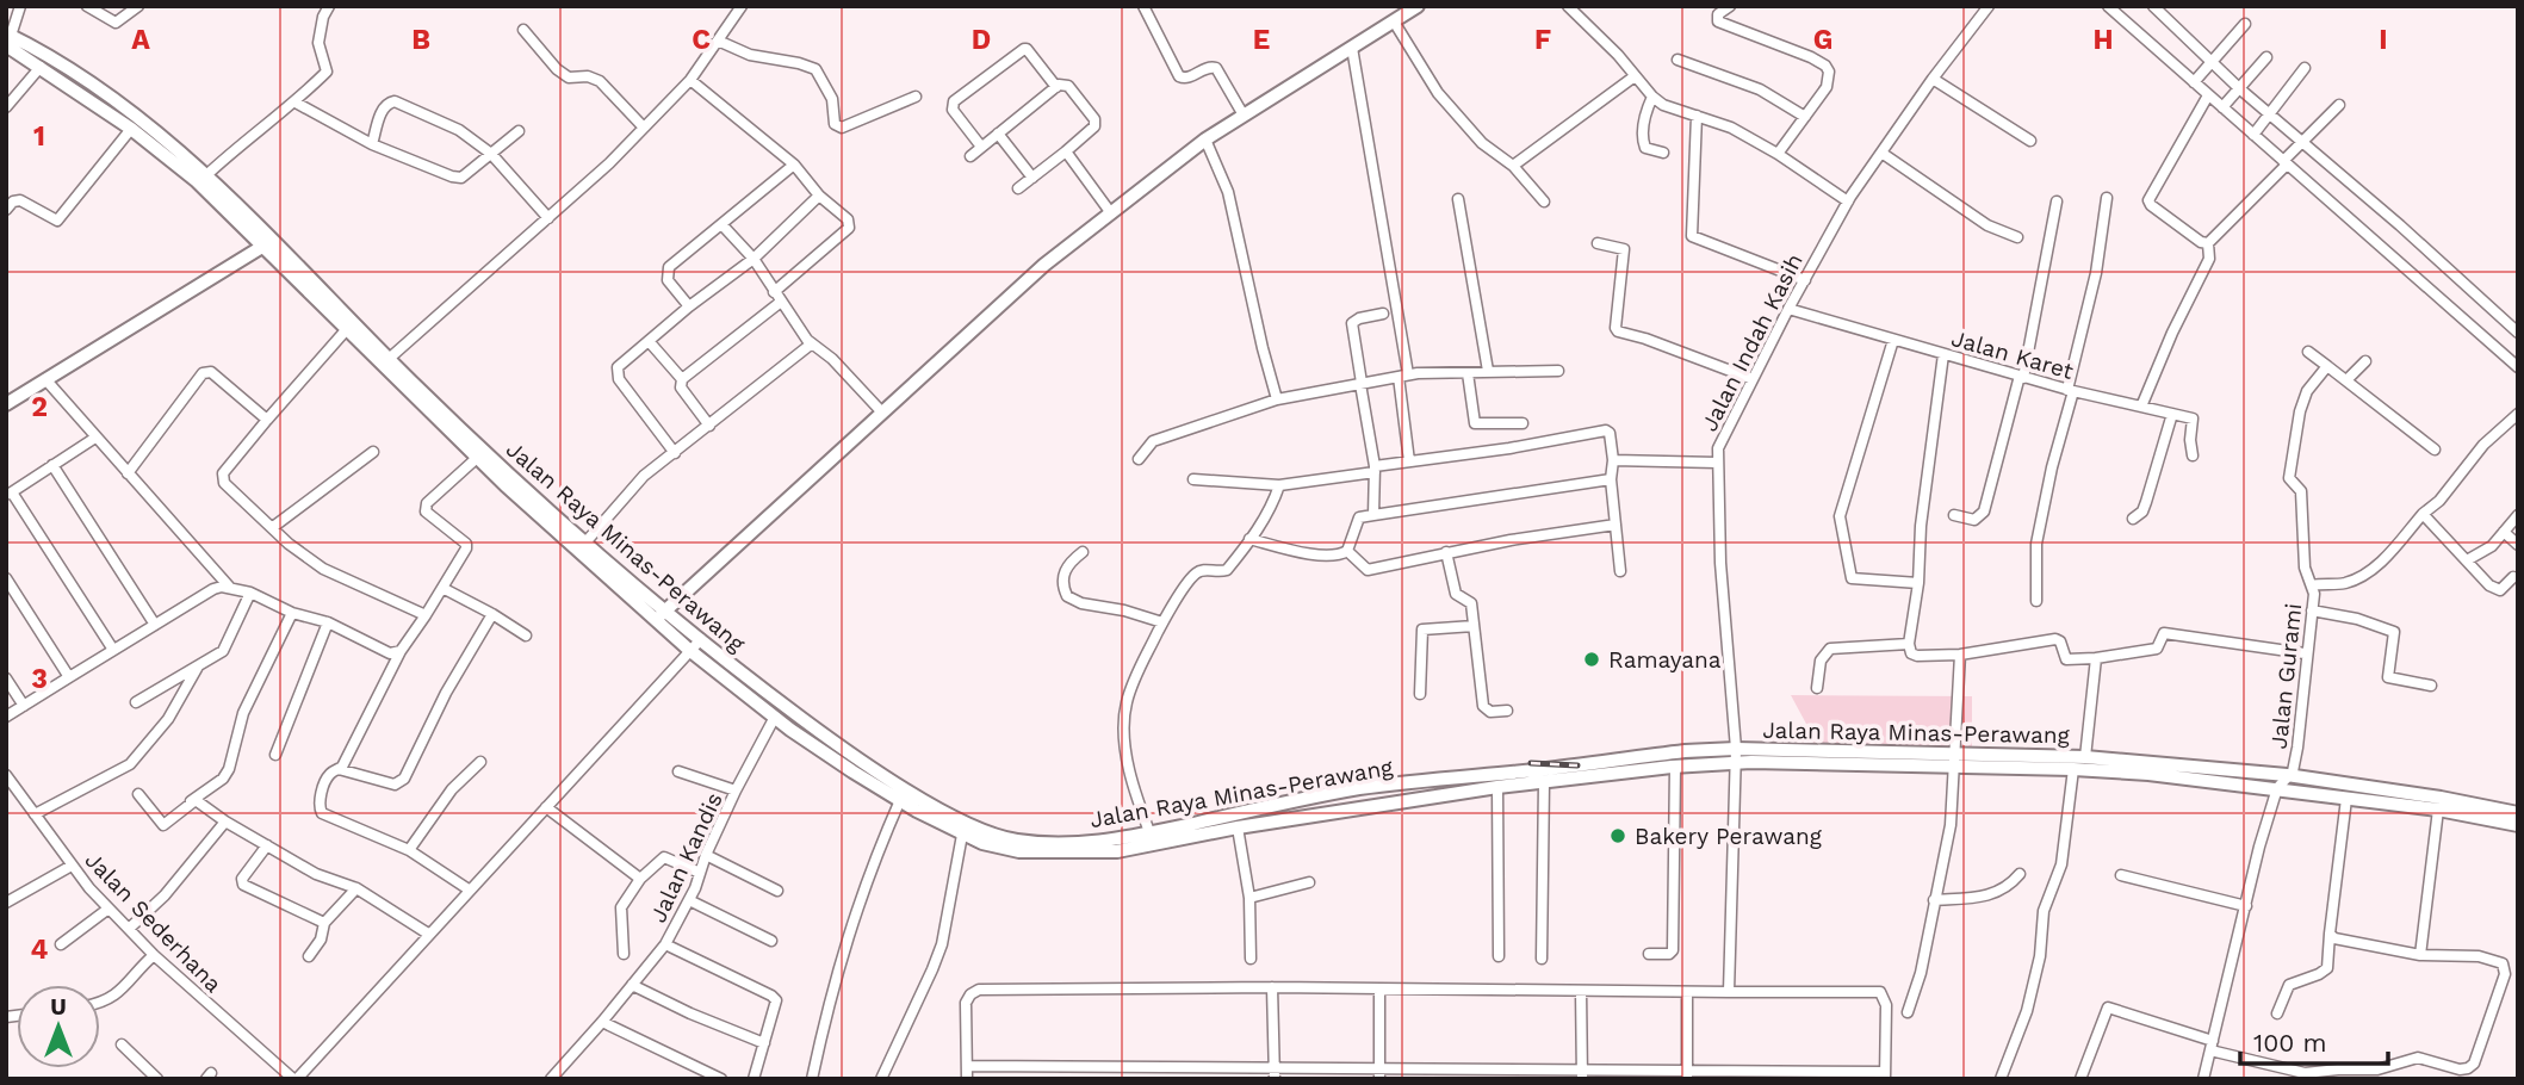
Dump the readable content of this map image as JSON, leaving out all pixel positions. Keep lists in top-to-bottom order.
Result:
{
  "streets": {
    "main road": ["Jalan Raya Minas-Perawang"],
    "street": [
      "Jalan Indah Kasih",
      "Jalan Karet",
      "Jalan Gurami",
      "Jalan Kandis",
      "Jalan Sederhana"
    ]
  },
  "crossings": [
    ["Jalan Indah Kasih", "Jalan Karet"],
    ["Jalan Indah Kasih", "Jalan Raya Minas-Perawang"],
    ["Jalan Raya Minas-Perawang", "Jalan Gurami"],
    ["Jalan Raya Minas-Perawang", "Jalan Kandis"]
  ],
  "places": ["Ramayana", "Bakery Perawang"],
  "scale_bar": "100 m",
  "north": "top",
  "grid": {
    "columns": [
      "A",
      "B",
      "C",
      "D",
      "E",
      "F",
      "G",
      "H",
      "I"
    ],
    "rows": [
      "1",
      "2",
      "3",
      "4"
    ]
  }
}
